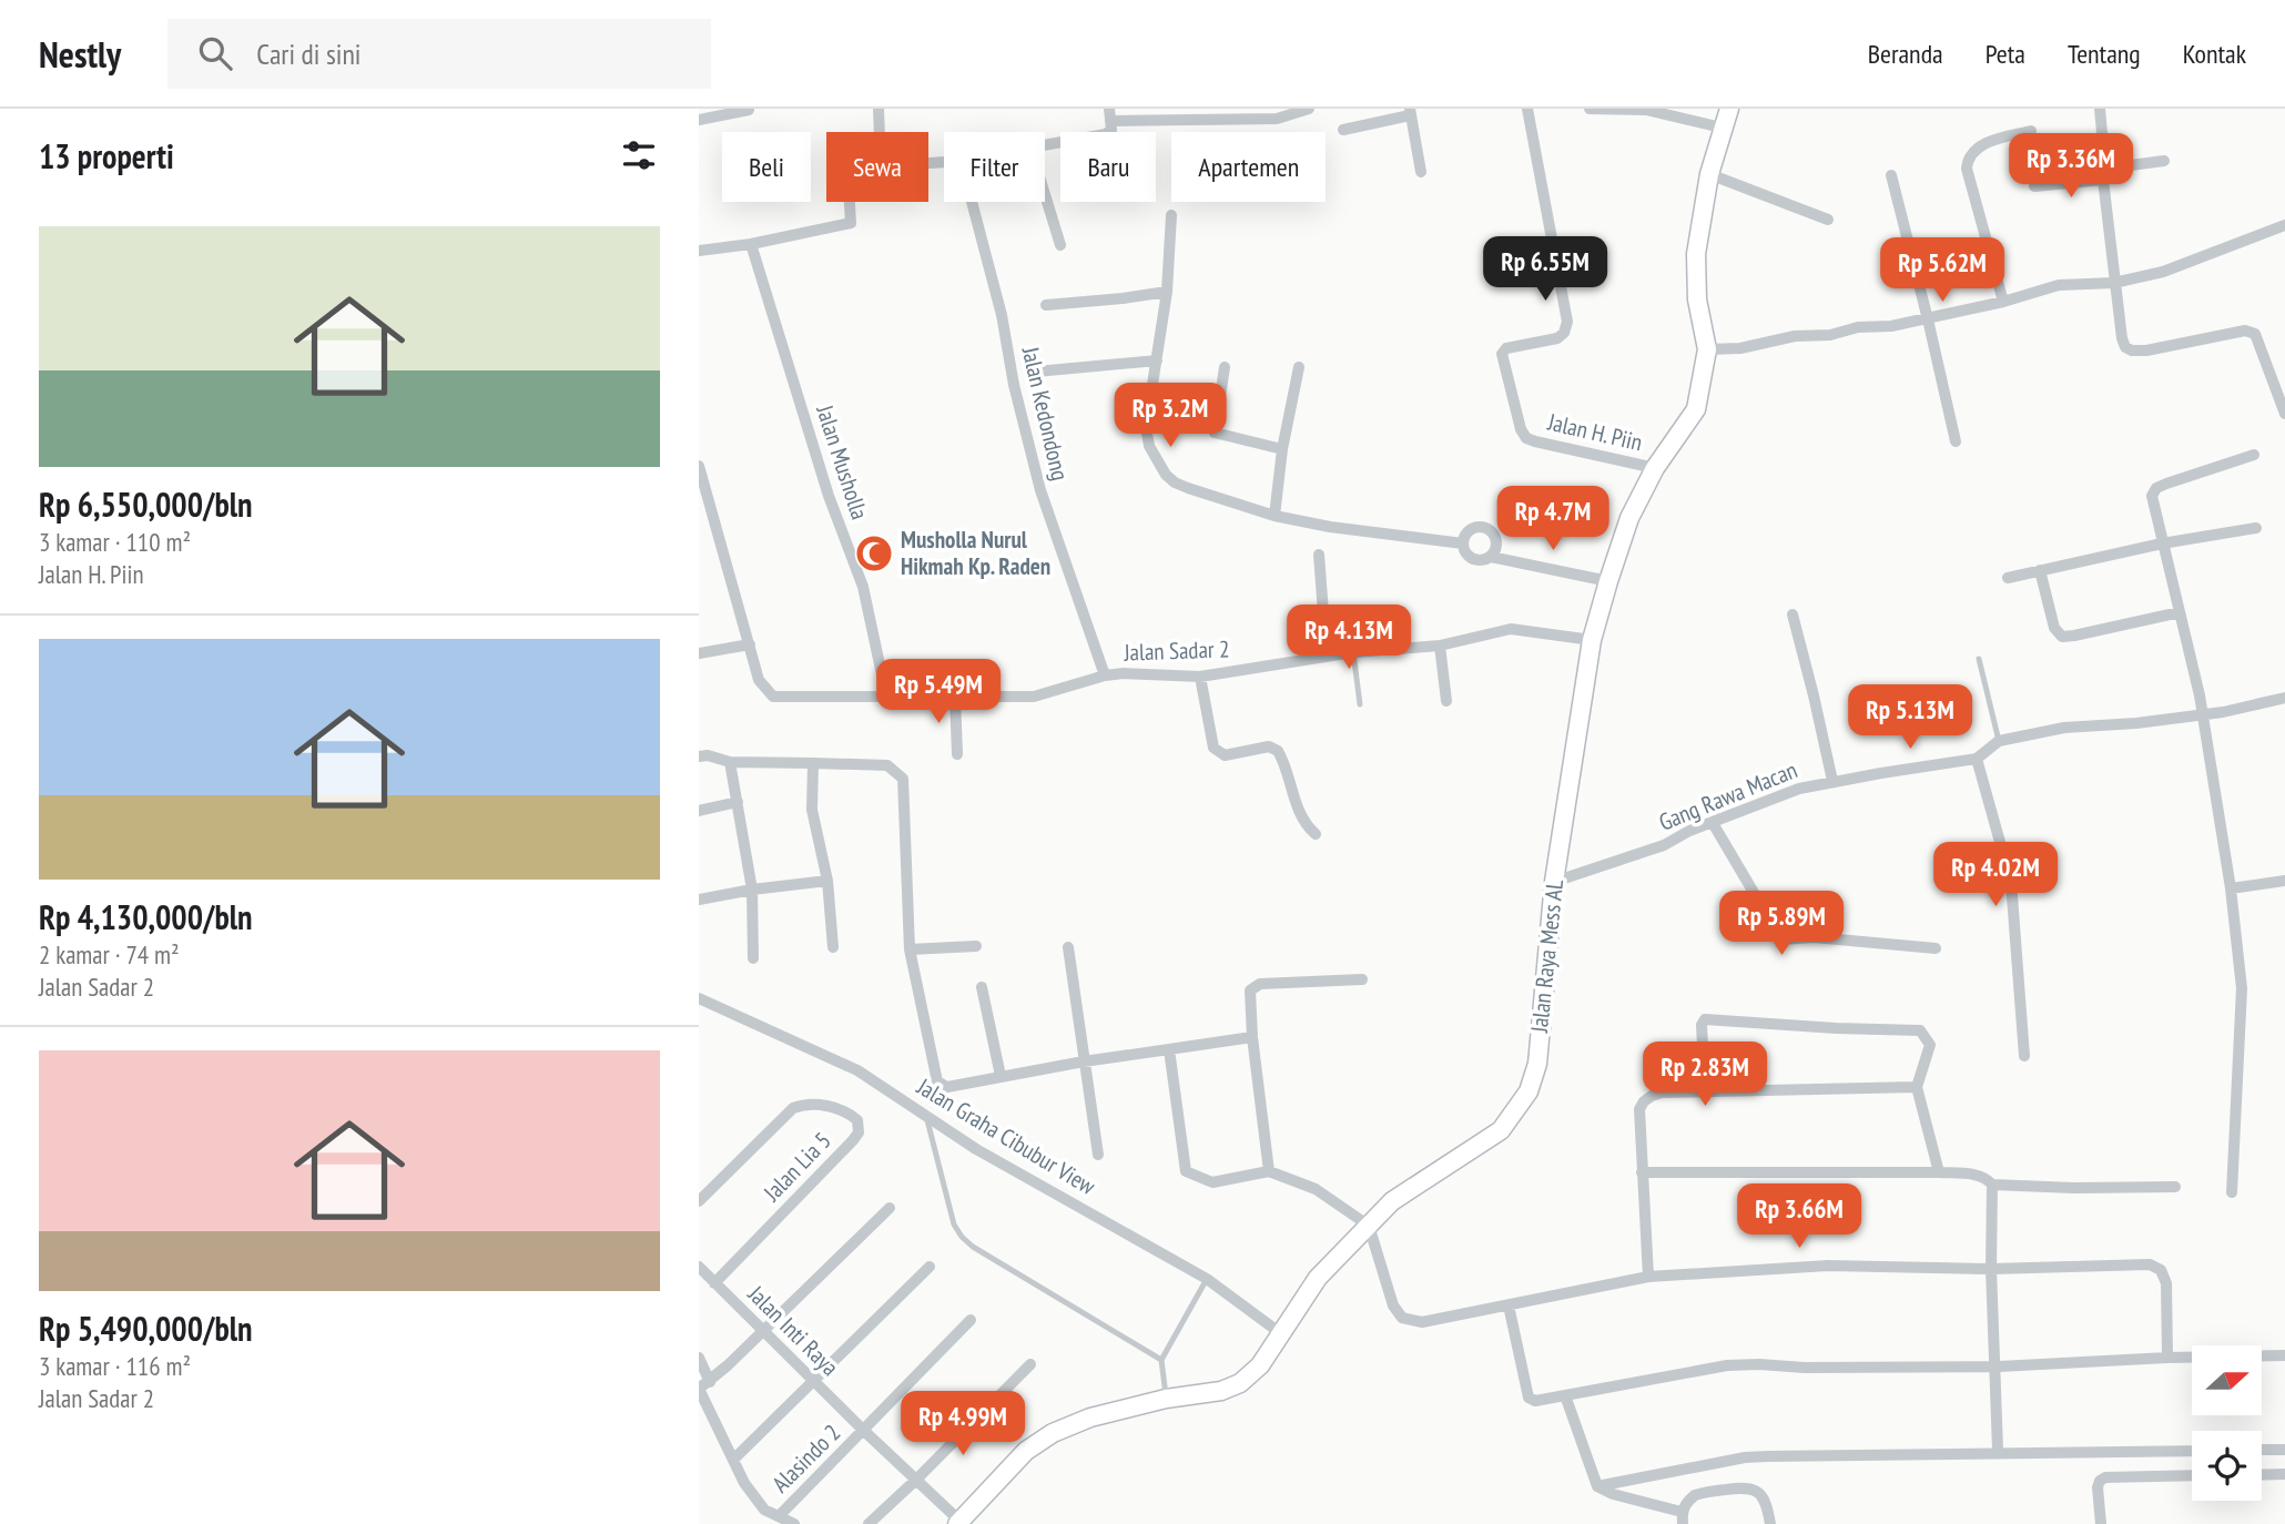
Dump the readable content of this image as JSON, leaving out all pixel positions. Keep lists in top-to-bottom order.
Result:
{
  "streets": {
    "street": [
      "Jalan Kedondong",
      "Jalan H. Piin",
      "Jalan Musholla",
      "Jalan Sadar 2",
      "Gang Rawa Macan",
      "Jalan Raya Mess AL",
      "Jalan Graha Cibubur View",
      "Jalan Lia 5",
      "Jalan Inti Raya",
      "Alasindo 2"
    ]
  },
  "crossings": [
    ["Jalan Kedondong", "Jalan Sadar 2"],
    ["Jalan H. Piin", "Jalan Raya Mess AL"],
    ["Jalan Musholla", "Jalan Sadar 2"],
    ["Jalan Sadar 2", "Jalan Raya Mess AL"],
    ["Gang Rawa Macan", "Jalan Raya Mess AL"],
    ["Jalan Raya Mess AL", "Jalan Graha Cibubur View"],
    ["Jalan Raya Mess AL", "Jalan Inti Raya"],
    ["Jalan Lia 5", "Jalan Inti Raya"],
    ["Jalan Inti Raya", "Alasindo 2"]
  ],
  "places": {
    "mosque": ["Musholla Nurul Hikmah Kp. Raden"]
  },
  "north": "right",
  "page": {
    "header": "Nestly",
    "search": "Cari di sini",
    "nav": [
      "Beranda",
      "Peta",
      "Tentang",
      "Kontak"
    ],
    "heading": "13 properti",
    "chip": [
      "Beli",
      "Sewa",
      "Filter",
      "Baru",
      "Apartemen"
    ],
    "price": [
      "Rp 3.36M",
      "Rp 6.55M",
      "Rp 5.62M",
      "Rp 3.2M",
      "Rp 4.7M",
      "Rp 4.13M",
      "Rp 5.49M",
      "Rp 5.13M",
      "Rp 4.02M",
      "Rp 5.89M",
      "Rp 2.83M",
      "Rp 3.66M",
      "Rp 4.99M"
    ],
    "list": [
      {
        "name": "Rp 6,550,000/bln",
        "note": "3 kamar · 110 m² · Jalan H. Piin"
      },
      {
        "name": "Rp 4,130,000/bln",
        "note": "2 kamar · 74 m² · Jalan Sadar 2"
      },
      {
        "name": "Rp 5,490,000/bln",
        "note": "3 kamar · 116 m² · Jalan Sadar 2"
      }
    ]
  }
}
